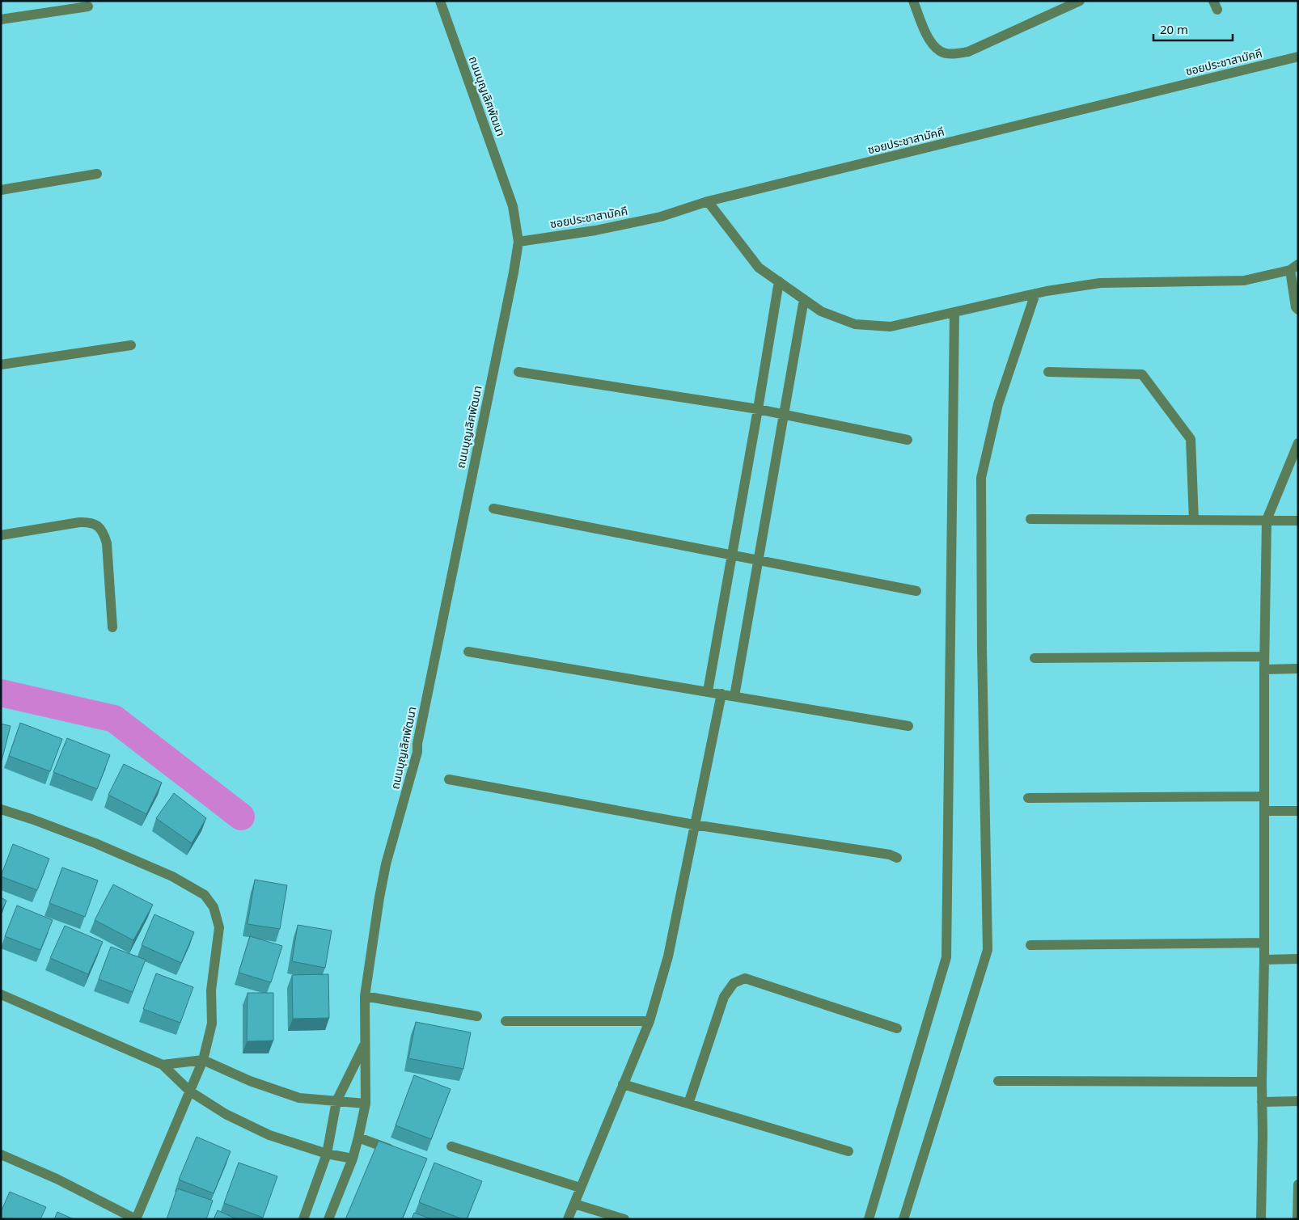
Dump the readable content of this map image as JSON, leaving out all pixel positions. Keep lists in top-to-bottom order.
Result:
{
  "streets": {
    "street": ["ซอยประชาสามัคคี", "ถนนบุญเลิศพัฒนา"]
  },
  "crossings": [
    ["ซอยประชาสามัคคี", "ถนนบุญเลิศพัฒนา"]
  ],
  "scale_bar": "20 m"
}
